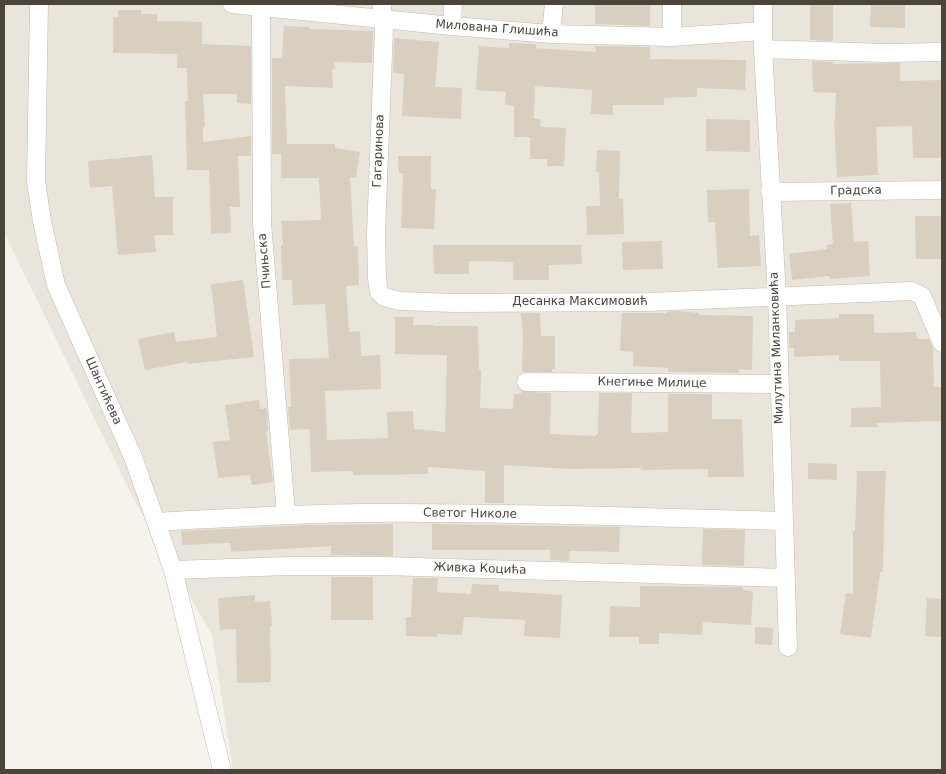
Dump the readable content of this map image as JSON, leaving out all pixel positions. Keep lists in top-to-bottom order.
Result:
{
  "streets": {
    "street": [
      "Милована Глишића",
      "Гагаринова",
      "Градска",
      "Пчињска",
      "Десанка Максимовић",
      "Милутина Миланковића",
      "Кнегиње Милице",
      "Шантићева",
      "Светог Николе",
      "Живка Коцића"
    ]
  },
  "crossings": [
    ["Милована Глишића", "Гагаринова"],
    ["Милована Глишића", "Пчињска"],
    ["Милована Глишића", "Милутина Миланковића"],
    ["Гагаринова", "Десанка Максимовић"],
    ["Градска", "Милутина Миланковића"],
    ["Пчињска", "Светог Николе"],
    ["Десанка Максимовић", "Милутина Миланковића"],
    ["Милутина Миланковића", "Кнегиње Милице"],
    ["Милутина Миланковића", "Светог Николе"],
    ["Милутина Миланковића", "Живка Коцића"],
    ["Шантићева", "Светог Николе"],
    ["Шантићева", "Живка Коцића"]
  ]
}
